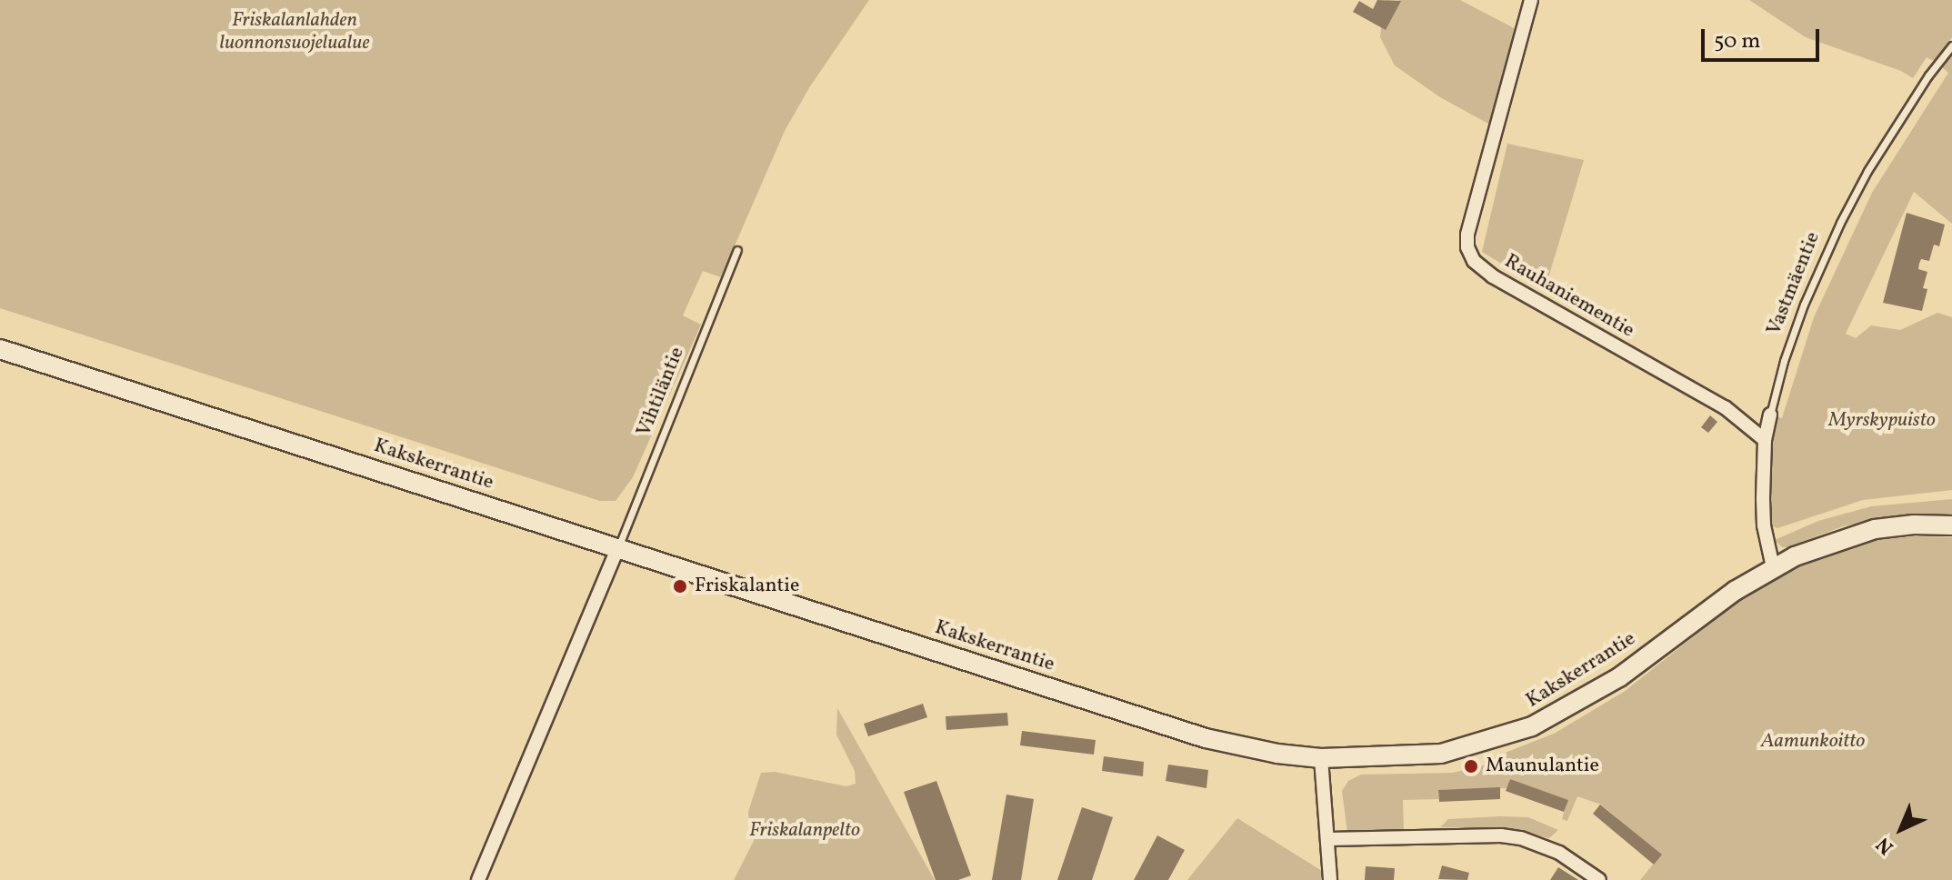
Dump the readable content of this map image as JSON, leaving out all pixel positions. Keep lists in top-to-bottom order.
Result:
{
  "streets": {
    "main road": ["Kakskerrantie"],
    "street": ["Vastmäentie", "Rauhaniementie"],
    "lane": ["Vihtiläntie"]
  },
  "crossings": [
    ["Vastmäentie", "Rauhaniementie"],
    ["Vastmäentie", "Kakskerrantie"],
    ["Vihtiläntie", "Kakskerrantie"]
  ],
  "parks": [
    "Friskalanlahden luonnonsuojelualue",
    "Myrskypuisto",
    "Aamunkoitto",
    "Friskalanpelto"
  ],
  "places": ["Friskalantie", "Maunulantie"],
  "scale_bar": "50 m",
  "north": "bottom left"
}
